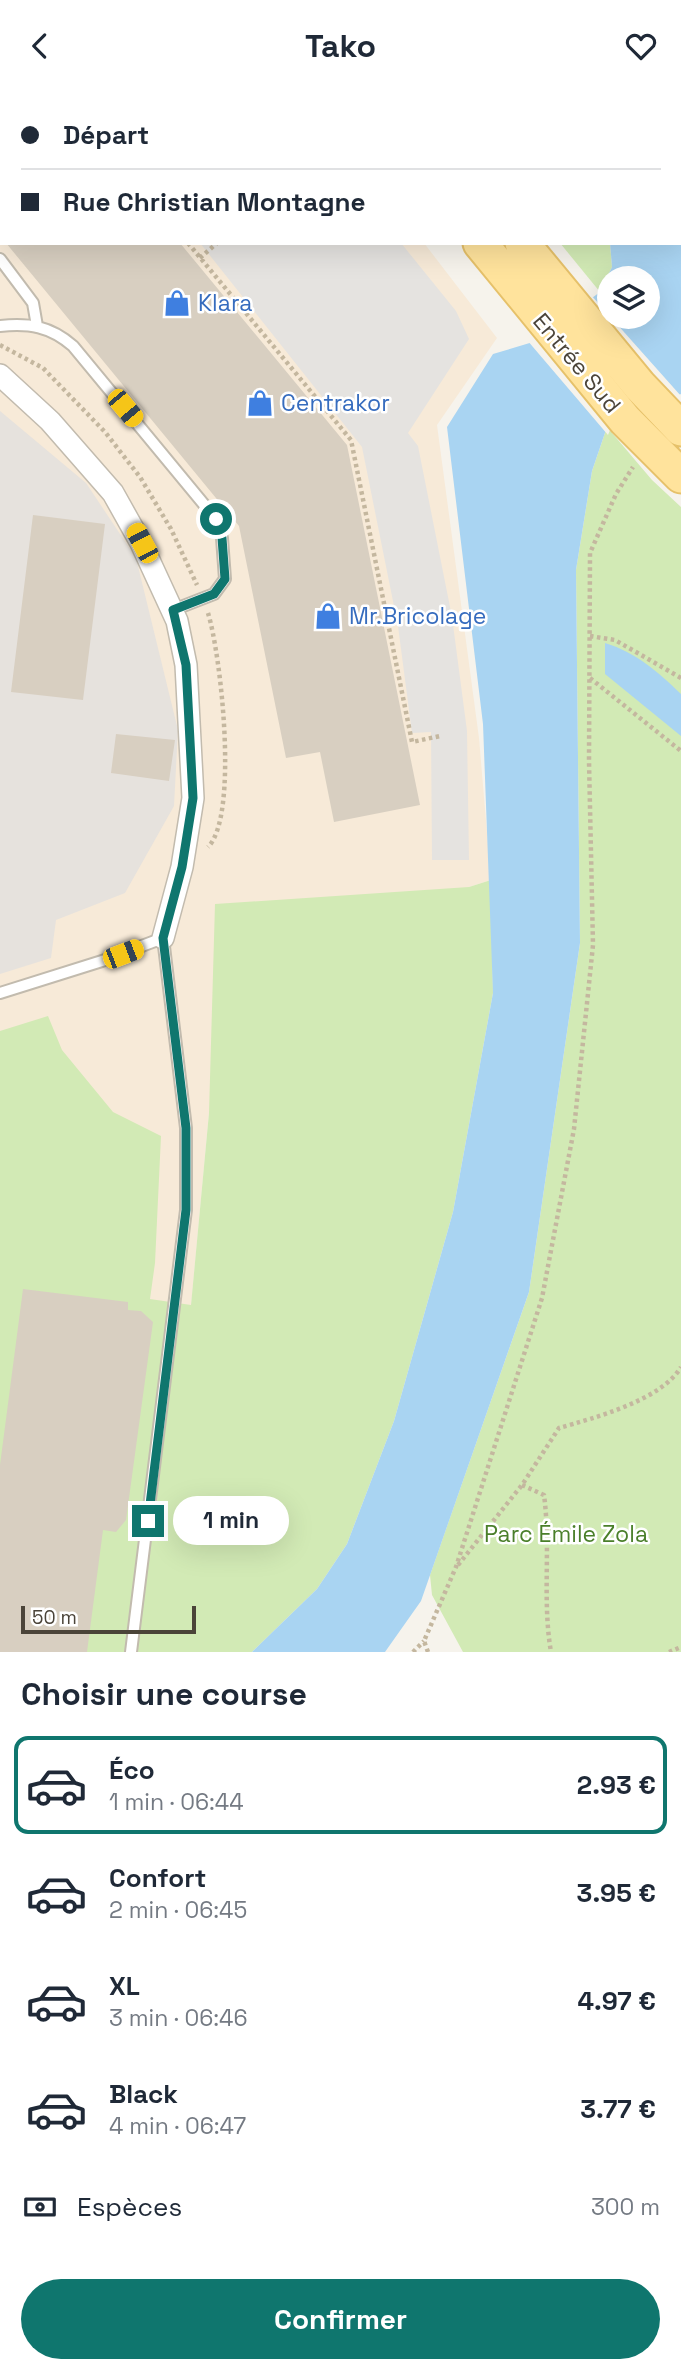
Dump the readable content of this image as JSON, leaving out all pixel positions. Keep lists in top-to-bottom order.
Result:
{
  "streets": {
    "main road": ["Entrée Sud"]
  },
  "parks": ["Parc Émile Zola"],
  "places": {
    "shop": ["Klara", "Centrakor", "Mr.Bricolage"]
  },
  "scale_bar": "50 m",
  "page": {
    "header": "Tako",
    "banner": ["Départ", "Rue Christian Montagne"],
    "bubble": "1 min",
    "scale": "50 m",
    "heading": "Choisir une course",
    "list": [
      {
        "name": "Éco",
        "note": "1 min · 06:44",
        "value": "2.93 €"
      },
      {
        "name": "Confort",
        "note": "2 min · 06:45",
        "value": "3.95 €"
      },
      {
        "name": "XL",
        "note": "3 min · 06:46",
        "value": "4.97 €"
      },
      {
        "name": "Black",
        "note": "4 min · 06:47",
        "value": "3.77 €"
      }
    ],
    "pay": ["Espèces", "300 m"],
    "buttons": "Confirmer"
  }
}
